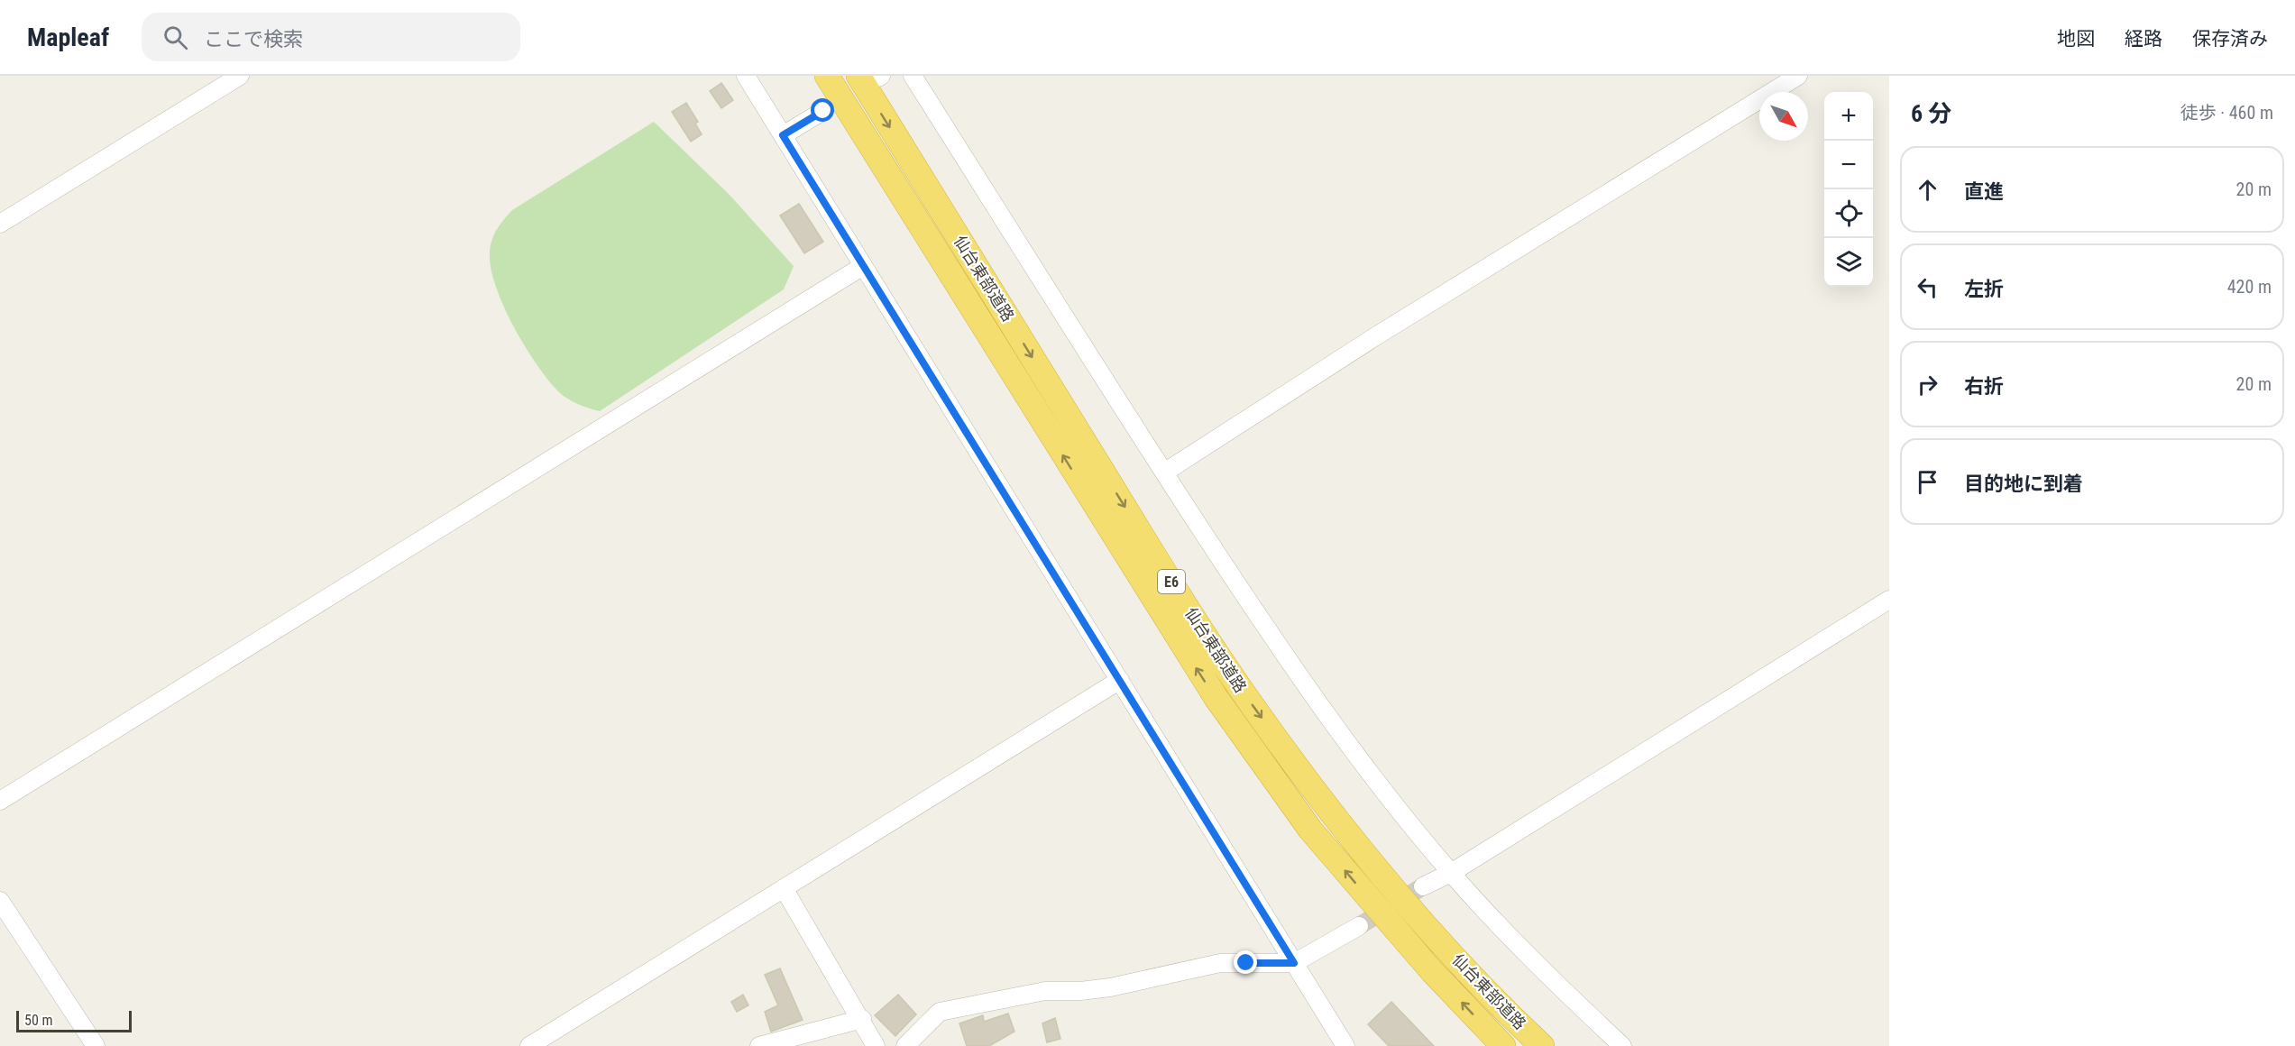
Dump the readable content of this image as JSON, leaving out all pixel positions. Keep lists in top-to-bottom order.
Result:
{
  "streets": {
    "highway": ["仙台東部道路", "E6"]
  },
  "scale_bar": "50 m",
  "north": "bottom right",
  "page": {
    "header": "Mapleaf",
    "search": "ここで検索",
    "nav": ["地図", "経路", "保存済み"],
    "heading": ["6 分", "徒歩 · 460 m"],
    "map_buttons": ["+", "−"],
    "list": [
      ["直進", "20 m"],
      ["左折", "420 m"],
      ["右折", "20 m"],
      "目的地に到着"
    ],
    "scale": "50 m"
  }
}
